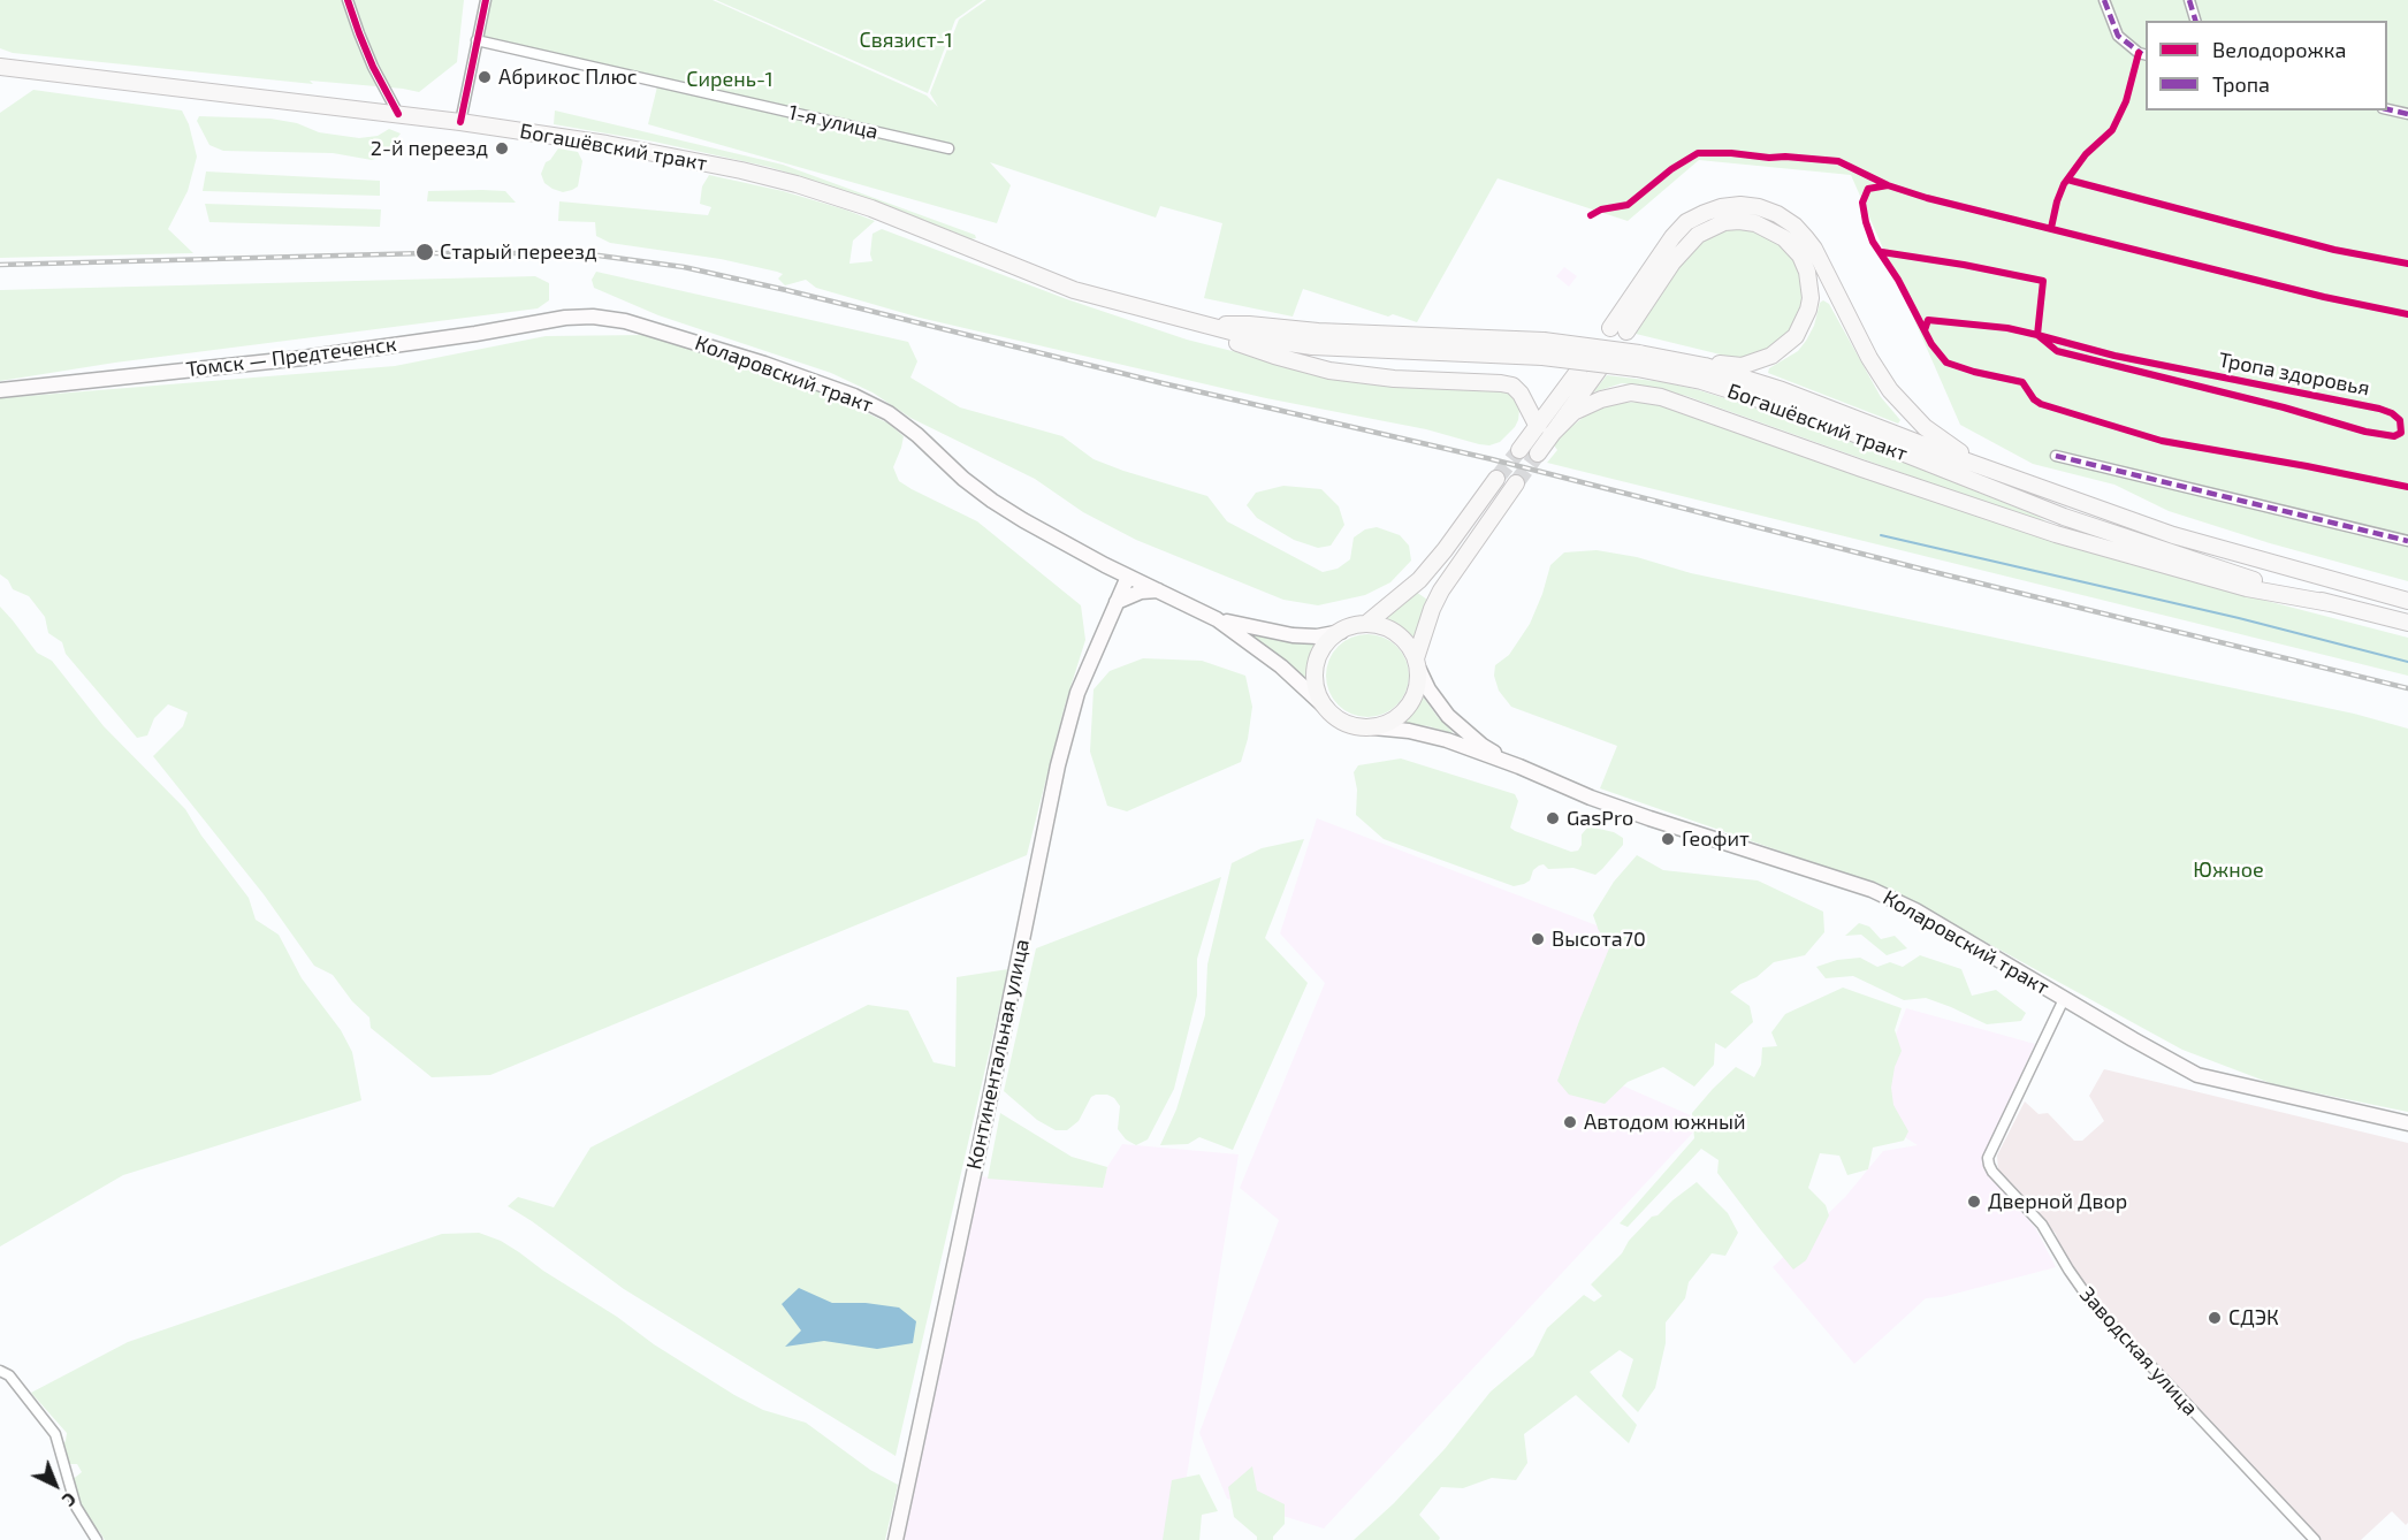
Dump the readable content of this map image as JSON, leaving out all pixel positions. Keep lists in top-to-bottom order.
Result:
{
  "streets": {
    "main road": [
      "Богашёвский тракт",
      "Томск — Предтеченск",
      "Коларовский тракт",
      "Континентальная улица"
    ],
    "street": ["1-я улица", "Заводская улица"],
    "cycle path": ["Тропа здоровья"]
  },
  "crossings": [
    ["Томск — Предтеченск", "Коларовский тракт"],
    ["Коларовский тракт", "Континентальная улица"],
    ["Коларовский тракт", "Заводская улица"]
  ],
  "parks": ["Связист-1", "Сирень-1", "Южное"],
  "places": [
    "Абрикос Плюс",
    "2-й переезд",
    "Старый переезд",
    "GasPro",
    "Геофит",
    "Высота70",
    "Автодом южный",
    "Дверной Двор",
    "СДЭК"
  ],
  "legend": ["Велодорожка", "Тропа"],
  "north": "bottom right"
}
